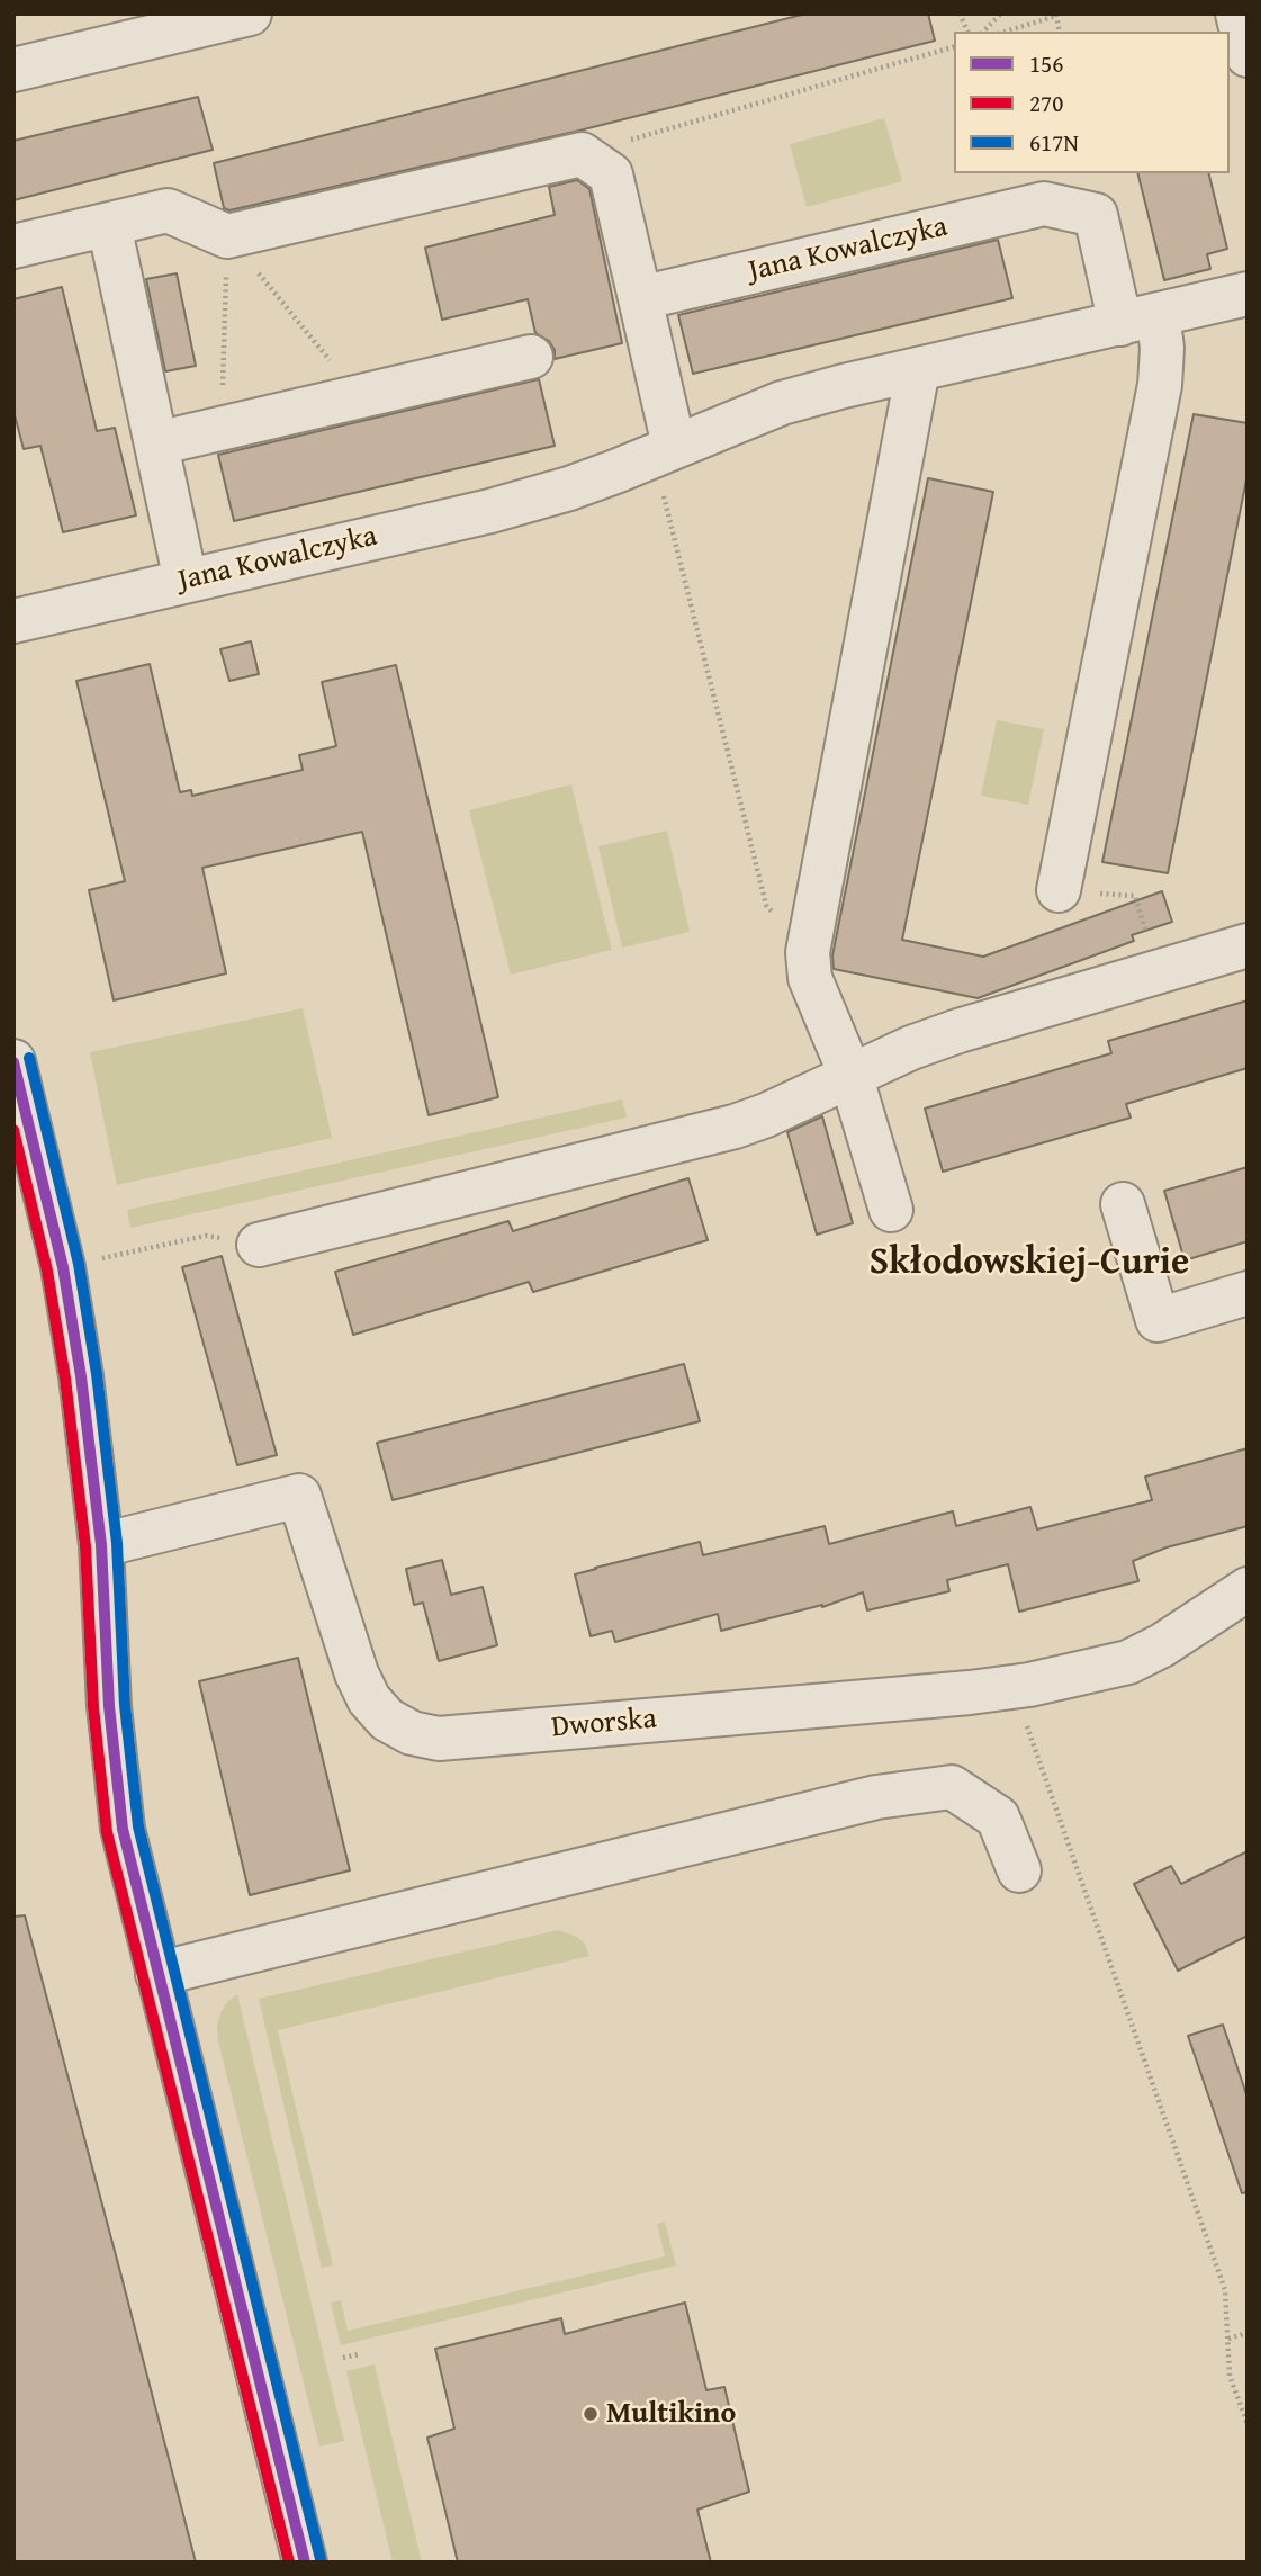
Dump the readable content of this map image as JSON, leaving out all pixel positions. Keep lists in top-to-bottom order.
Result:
{
  "streets": {
    "street": ["Jana Kowalczyka", "Dworska"]
  },
  "districts": ["Skłodowskiej-Curie"],
  "places": ["Multikino"],
  "lines": ["transit line 617N", "transit line 156", "transit line 270"],
  "legend": ["156", "270", "617N"]
}
